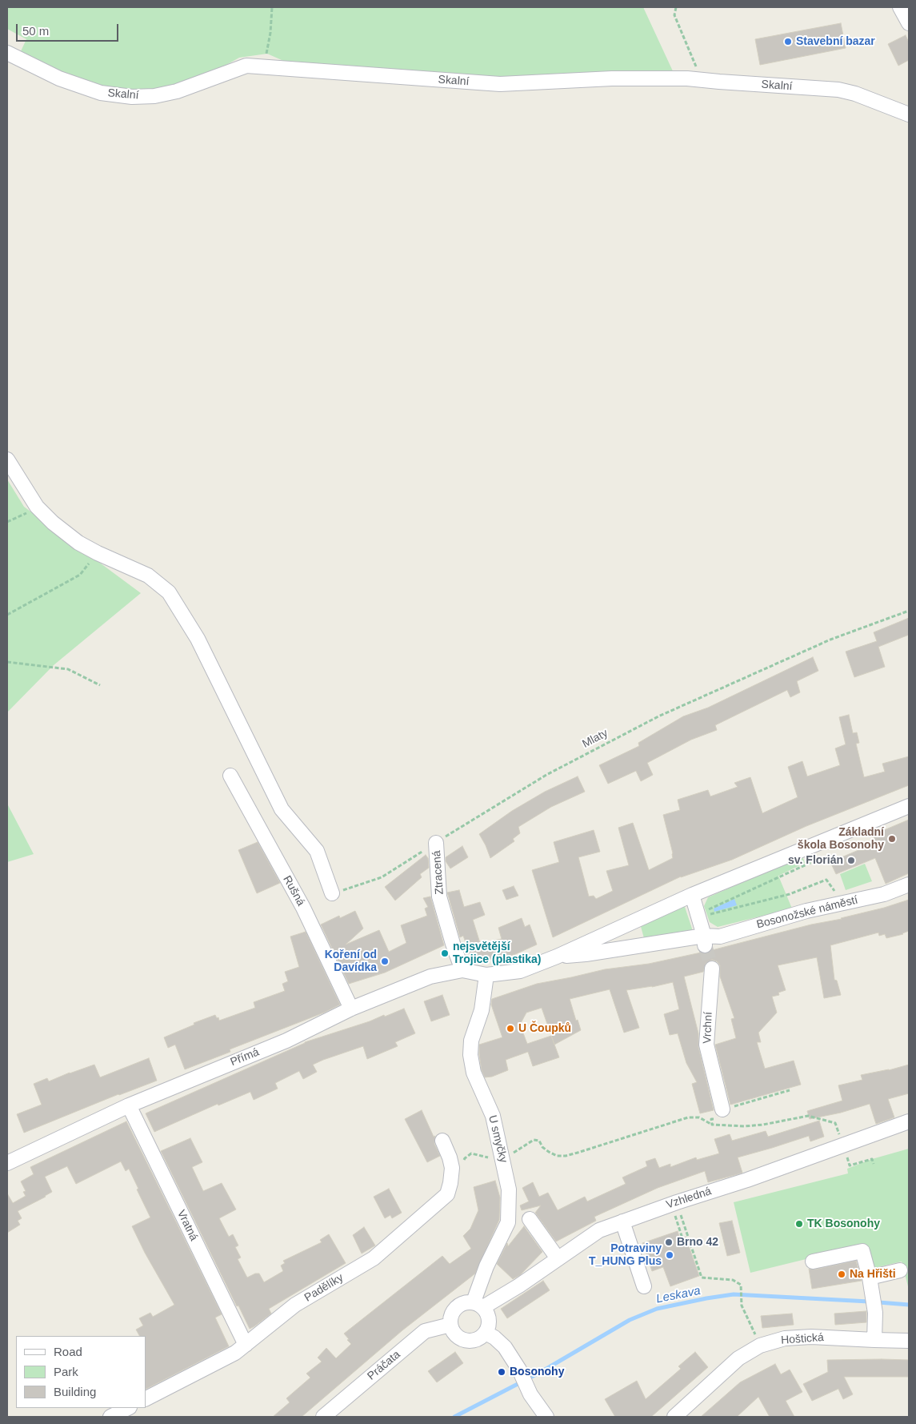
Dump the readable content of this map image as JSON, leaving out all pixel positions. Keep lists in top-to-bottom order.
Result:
{
  "streets": {
    "street": [
      "Skalní",
      "Ztracená",
      "Rušná",
      "Bosonožské náměstí",
      "Vrchní",
      "Přímá",
      "U smyčky",
      "Vzhledná",
      "Vratná",
      "Padělíky",
      "Hoštická",
      "Práčata"
    ],
    "path": ["Mlaty"]
  },
  "crossings": [
    ["Mlaty", "Ztracená"],
    ["Ztracená", "Přímá"],
    ["Rušná", "Přímá"],
    ["Bosonožské náměstí", "Přímá"],
    ["Bosonožské náměstí", "U smyčky"],
    ["Přímá", "U smyčky"],
    ["Přímá", "Vratná"],
    ["U smyčky", "Vzhledná"],
    ["U smyčky", "Práčata"],
    ["Vzhledná", "Práčata"],
    ["Vratná", "Padělíky"]
  ],
  "water": ["Leskava"],
  "places": [
    "Stavební bazar",
    "Základní škola Bosonohy",
    "sv. Florián",
    "nejsvětější Trojice (plastika)",
    "Koření od Davídka",
    "U Čoupků",
    "TK Bosonohy",
    "Brno 42",
    "Potraviny T_HUNG Plus",
    "Na Hřišti",
    "Bosonohy"
  ],
  "legend": ["Road", "Park", "Building"],
  "scale_bar": "50 m"
}
